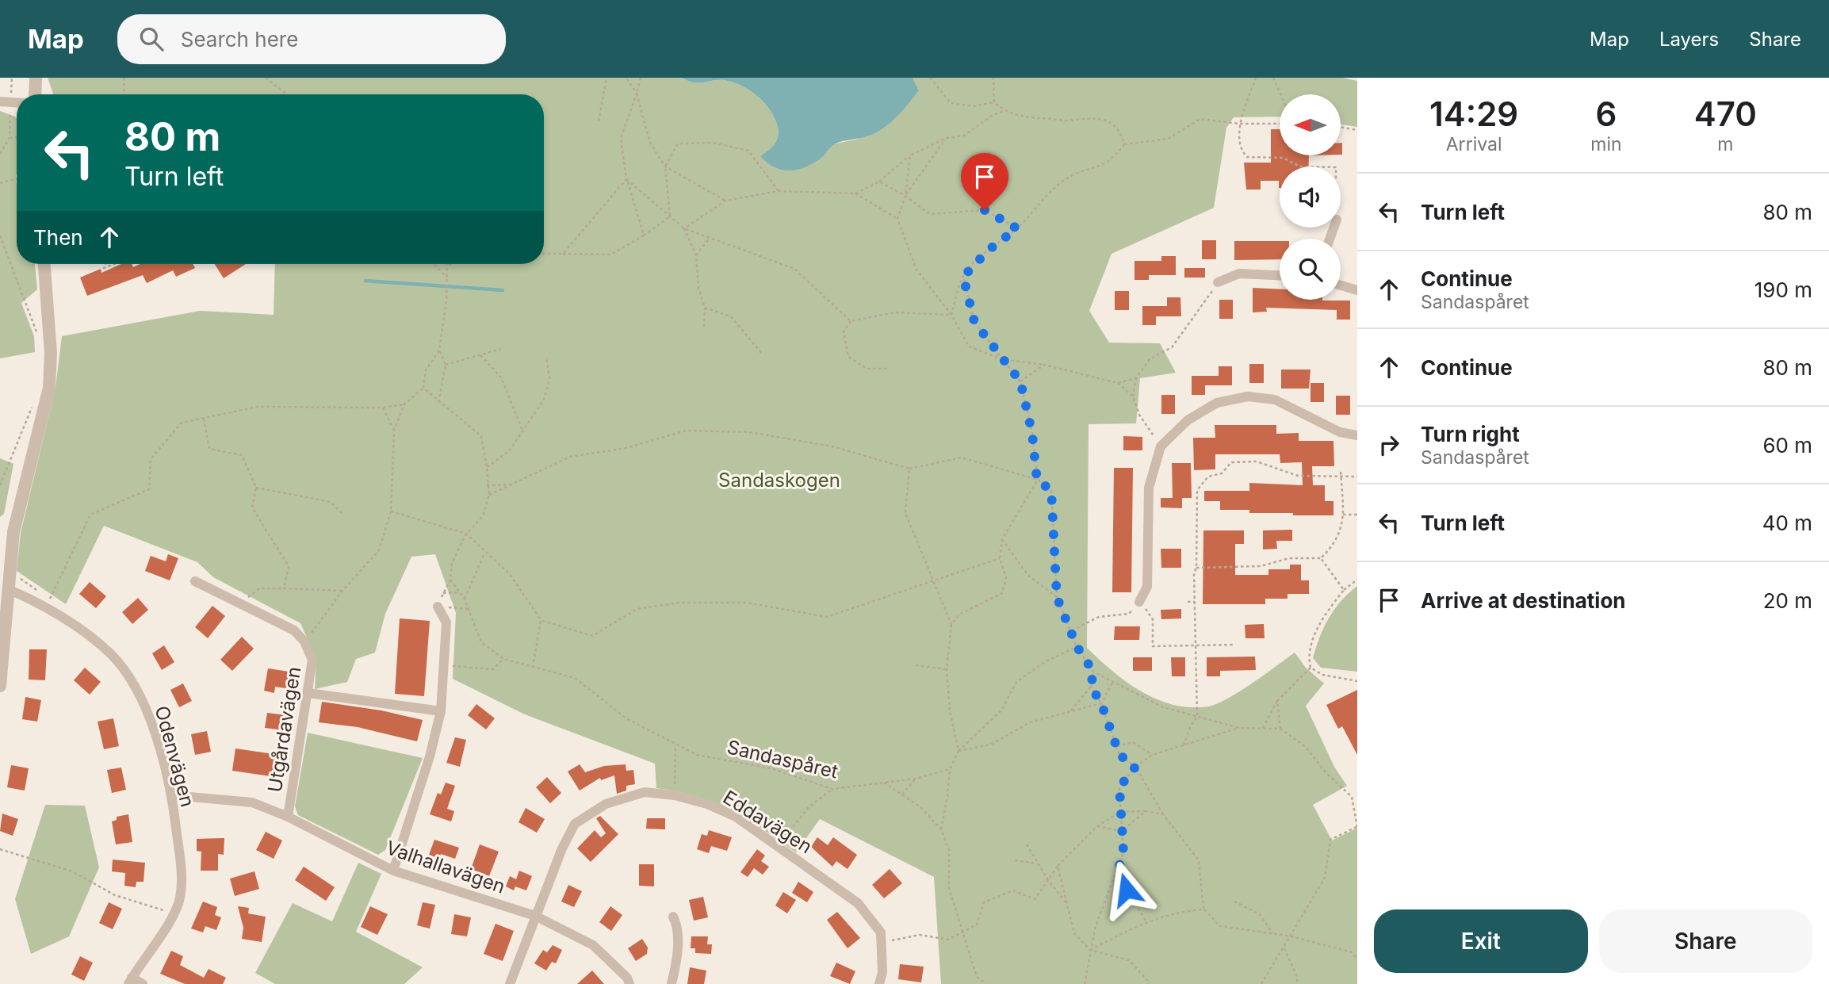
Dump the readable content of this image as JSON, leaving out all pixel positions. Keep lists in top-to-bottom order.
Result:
{
  "streets": {
    "street": [
      "Utgårdavägen",
      "Odenvägen",
      "Eddavägen",
      "Valhallavägen"
    ],
    "path": ["Sandaspåret"]
  },
  "crossings": [
    ["Utgårdavägen", "Valhallavägen"],
    ["Odenvägen", "Valhallavägen"],
    ["Eddavägen", "Valhallavägen"]
  ],
  "parks": ["Sandaskogen"],
  "north": "left",
  "page": {
    "header": "Map",
    "search": "Search here",
    "nav": ["Map", "Layers", "Share"],
    "eta": [
      "14:29",
      "Arrival",
      "6",
      "min",
      "470",
      "m"
    ],
    "turn": ["80 m", "Turn left"],
    "list": [
      {
        "name": "Turn left",
        "value": "80 m"
      },
      {
        "name": "Continue",
        "note": "Sandaspåret",
        "value": "190 m"
      },
      {
        "name": "Continue",
        "value": "80 m"
      },
      {
        "name": "Turn right",
        "note": "Sandaspåret",
        "value": "60 m"
      },
      {
        "name": "Turn left",
        "value": "40 m"
      },
      {
        "name": "Arrive at destination",
        "value": "20 m"
      }
    ],
    "then": "Then",
    "buttons": ["Exit", "Share"]
  }
}
